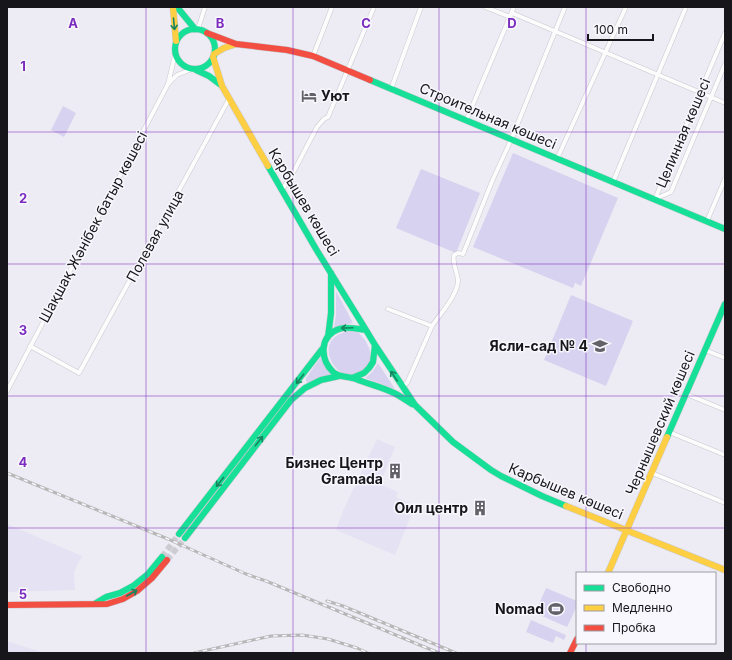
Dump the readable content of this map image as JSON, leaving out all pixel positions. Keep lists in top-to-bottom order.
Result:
{
  "streets": {
    "main road": ["Строительная көшесі", "Карбышев көшесі", "Чернышевский көшесі"],
    "street": ["Целинная көшесі", "Шақшақ Жәнібек батыр көшесі", "Полевая улица"]
  },
  "crossings": [
    ["Строительная көшесі", "Целинная көшесі"],
    ["Строительная көшесі", "Шақшақ Жәнібек батыр көшесі"],
    ["Карбышев көшесі", "Полевая улица"],
    ["Карбышев көшесі", "Чернышевский көшесі"],
    ["Шақшақ Жәнібек батыр көшесі", "Полевая улица"]
  ],
  "places": {
    "hotel": ["Уют"],
    "school or university": ["Ясли-сад № 4"],
    "building": ["Бизнес Центр Gramada", "Оил центр"],
    "sports": ["Nomad"]
  },
  "legend": ["Свободно", "Медленно", "Пробка"],
  "scale_bar": "100 m",
  "grid": {
    "columns": [
      "A",
      "B",
      "C",
      "D"
    ],
    "rows": [
      "1",
      "2",
      "3",
      "4",
      "5"
    ]
  }
}
